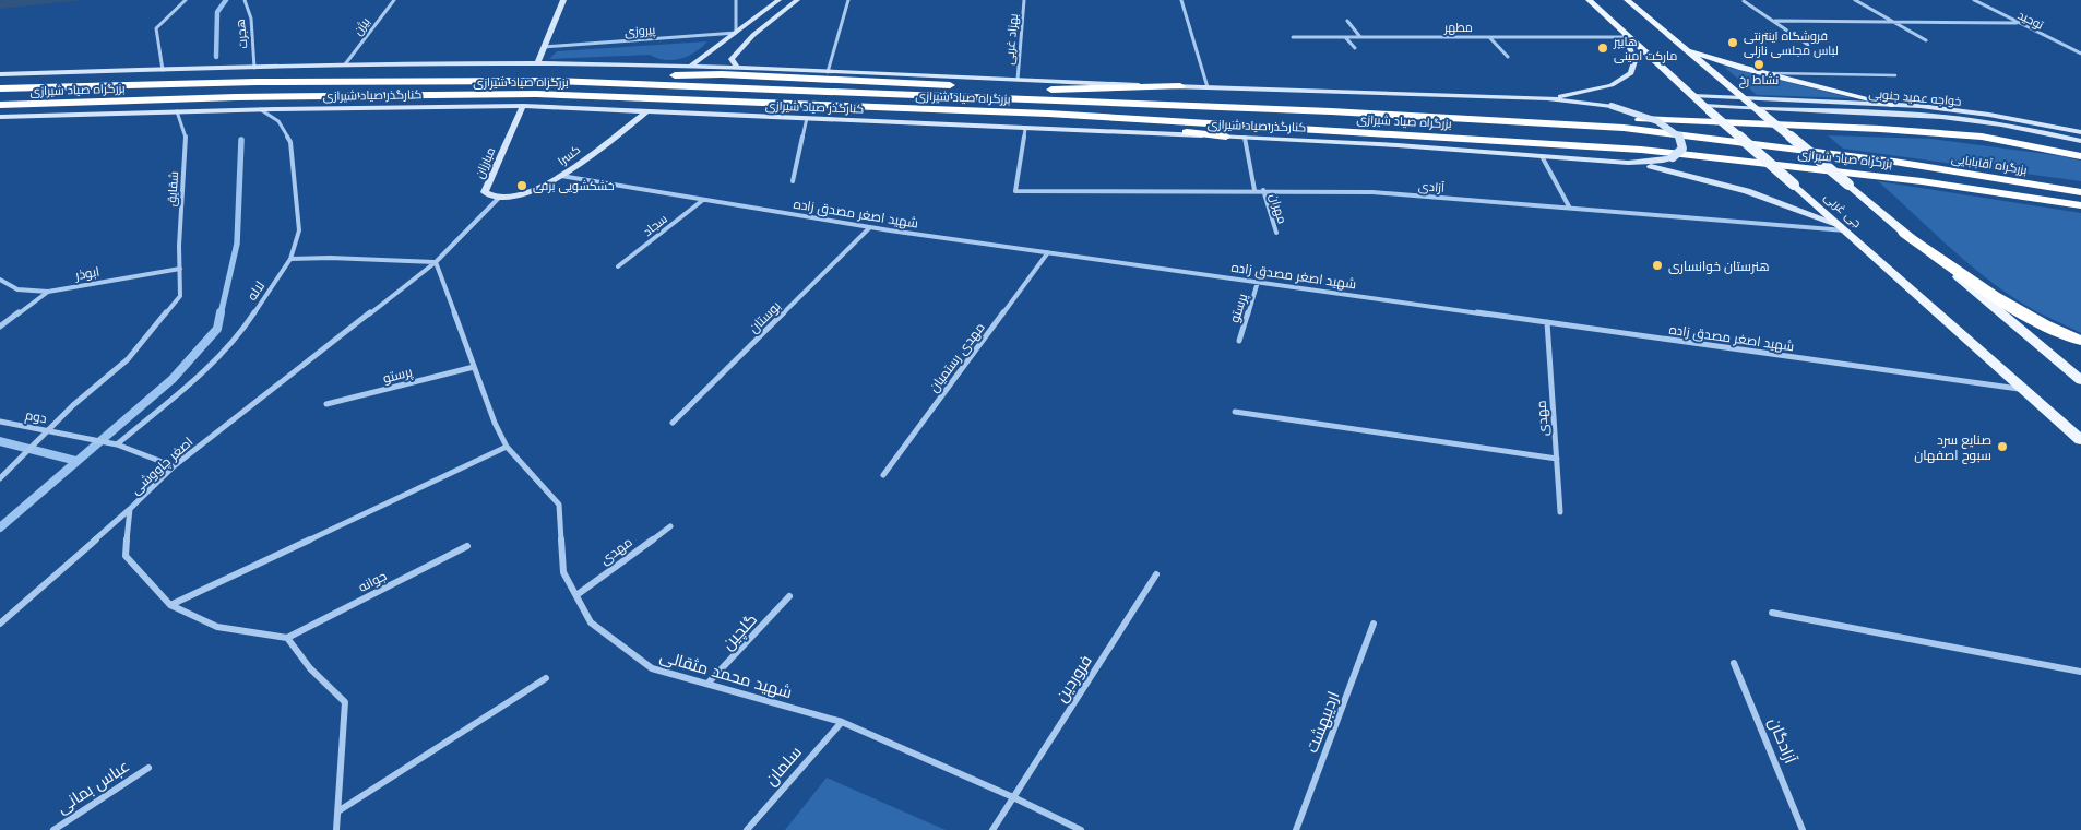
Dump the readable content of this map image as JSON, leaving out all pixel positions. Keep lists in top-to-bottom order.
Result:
{
  "streets": {
    "highway": ["بزرگراه صیاد شیرازی", "بزرگراه آقابابایی"],
    "main road": [
      "کنارگذر صیاد شیرازی",
      "خواجه عمید جنوبی",
      "کسرا",
      "مبارزان",
      "جی غربی"
    ],
    "street": [
      "توحید",
      "بیژن",
      "مطهر",
      "پیروزی",
      "هجرت",
      "بهزاد غربی",
      "آزادی",
      "شقایق",
      "مهران",
      "شهید اصغر مصدق زاده",
      "سجاد",
      "ابوذر",
      "لاله",
      "پرستو",
      "بوستان",
      "مهدی رستمیان",
      "دوم",
      "مهدی",
      "اصغر چاووشی",
      "جوانه",
      "گلچین",
      "شهید محمد مثقالی",
      "فروردین",
      "اردیبهشت",
      "آزادگان",
      "سلمان",
      "عباس بمانی"
    ]
  },
  "crossings": [
    ["مطهر", "جی غربی"],
    ["بزرگراه صیاد شیرازی", "بزرگراه آقابابایی"],
    ["کنارگذر صیاد شیرازی", "کسرا"],
    ["کنارگذر صیاد شیرازی", "مبارزان"],
    ["کنارگذر صیاد شیرازی", "آزادی"],
    ["کنارگذر صیاد شیرازی", "شقایق"],
    ["کنارگذر صیاد شیرازی", "لاله"],
    ["خواجه عمید جنوبی", "جی غربی"],
    ["کسرا", "مبارزان"],
    ["کسرا", "شهید اصغر مصدق زاده"],
    ["آزادی", "مهران"],
    ["آزادی", "جی غربی"],
    ["شقایق", "ابوذر"],
    ["جی غربی", "شهید اصغر مصدق زاده"],
    ["شهید اصغر مصدق زاده", "سجاد"],
    ["شهید اصغر مصدق زاده", "پرستو"],
    ["شهید اصغر مصدق زاده", "بوستان"],
    ["شهید اصغر مصدق زاده", "مهدی رستمیان"],
    ["شهید اصغر مصدق زاده", "مهدی"],
    ["لاله", "دوم"],
    ["پرستو", "شهید محمد مثقالی"],
    ["دوم", "اصغر چاووشی"],
    ["مهدی", "شهید محمد مثقالی"],
    ["اصغر چاووشی", "جوانه"],
    ["اصغر چاووشی", "شهید محمد مثقالی"],
    ["گلچین", "شهید محمد مثقالی"],
    ["شهید محمد مثقالی", "فروردین"],
    ["شهید محمد مثقالی", "سلمان"]
  ],
  "places": [
    "فروشگاه اینترنتی لباس مجلسی نازلی",
    "هایپر مارکت امینی",
    "نشاط رخ",
    "خشکشویی برفی",
    "هنرستان خوانساری",
    "صنایع سرد سبوح اصفهان"
  ]
}
